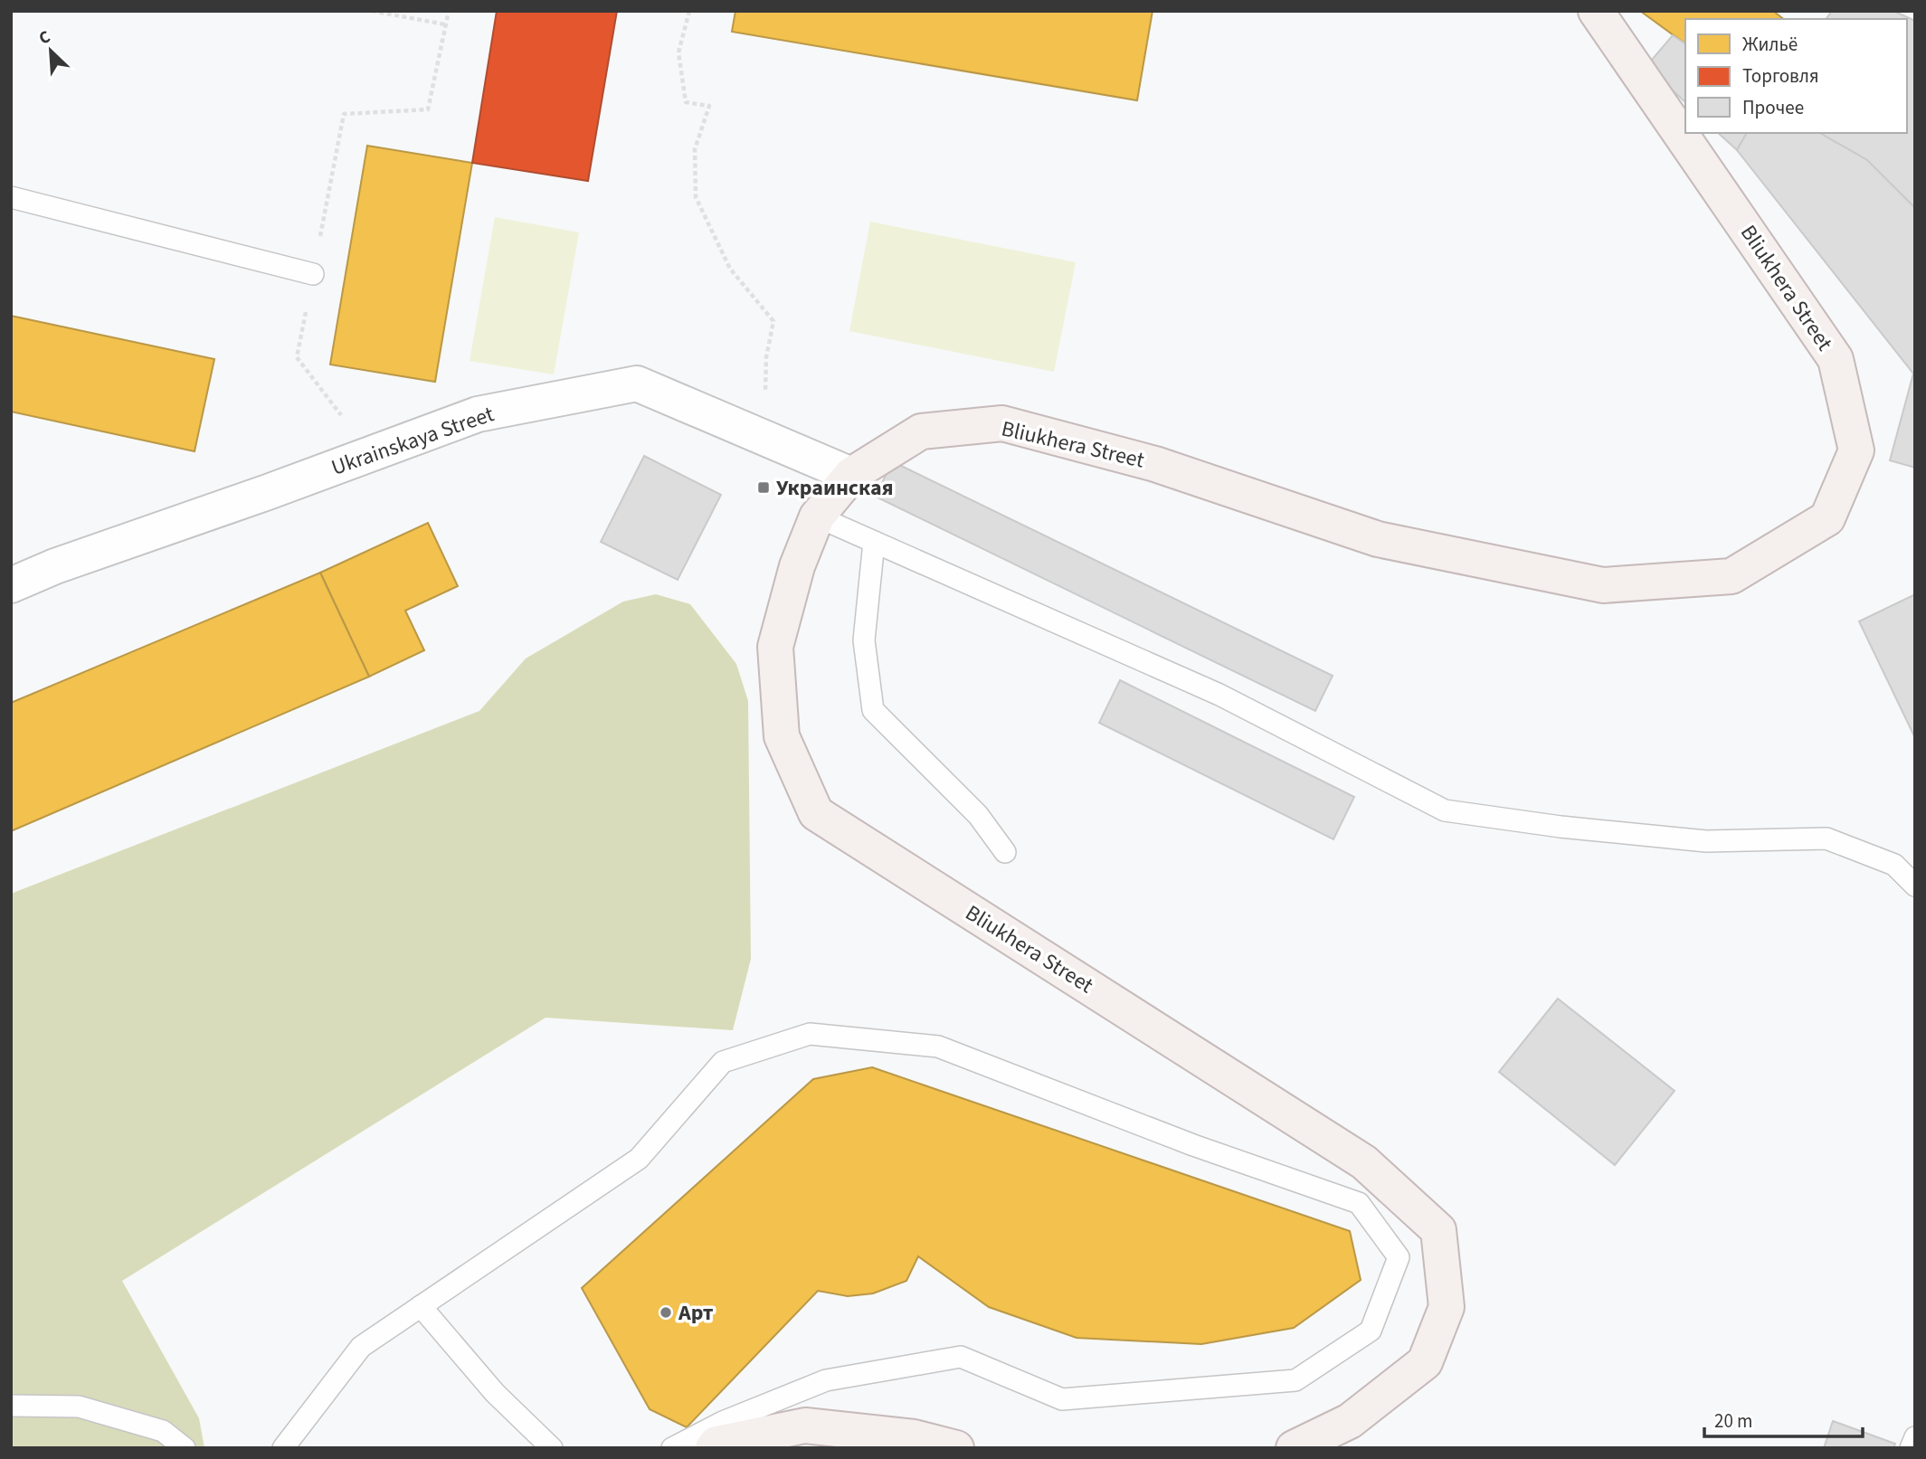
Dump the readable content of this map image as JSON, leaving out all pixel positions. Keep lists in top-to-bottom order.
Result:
{
  "streets": {
    "main road": ["Bliukhera Street"],
    "street": ["Ukrainskaya Street"]
  },
  "crossings": [
    ["Bliukhera Street", "Ukrainskaya Street"]
  ],
  "places": {
    "transit": ["Украинская"],
    "other": ["Арт"]
  },
  "legend": ["Жильё", "Торговля", "Прочее"],
  "scale_bar": "20 m",
  "north": "top left"
}
